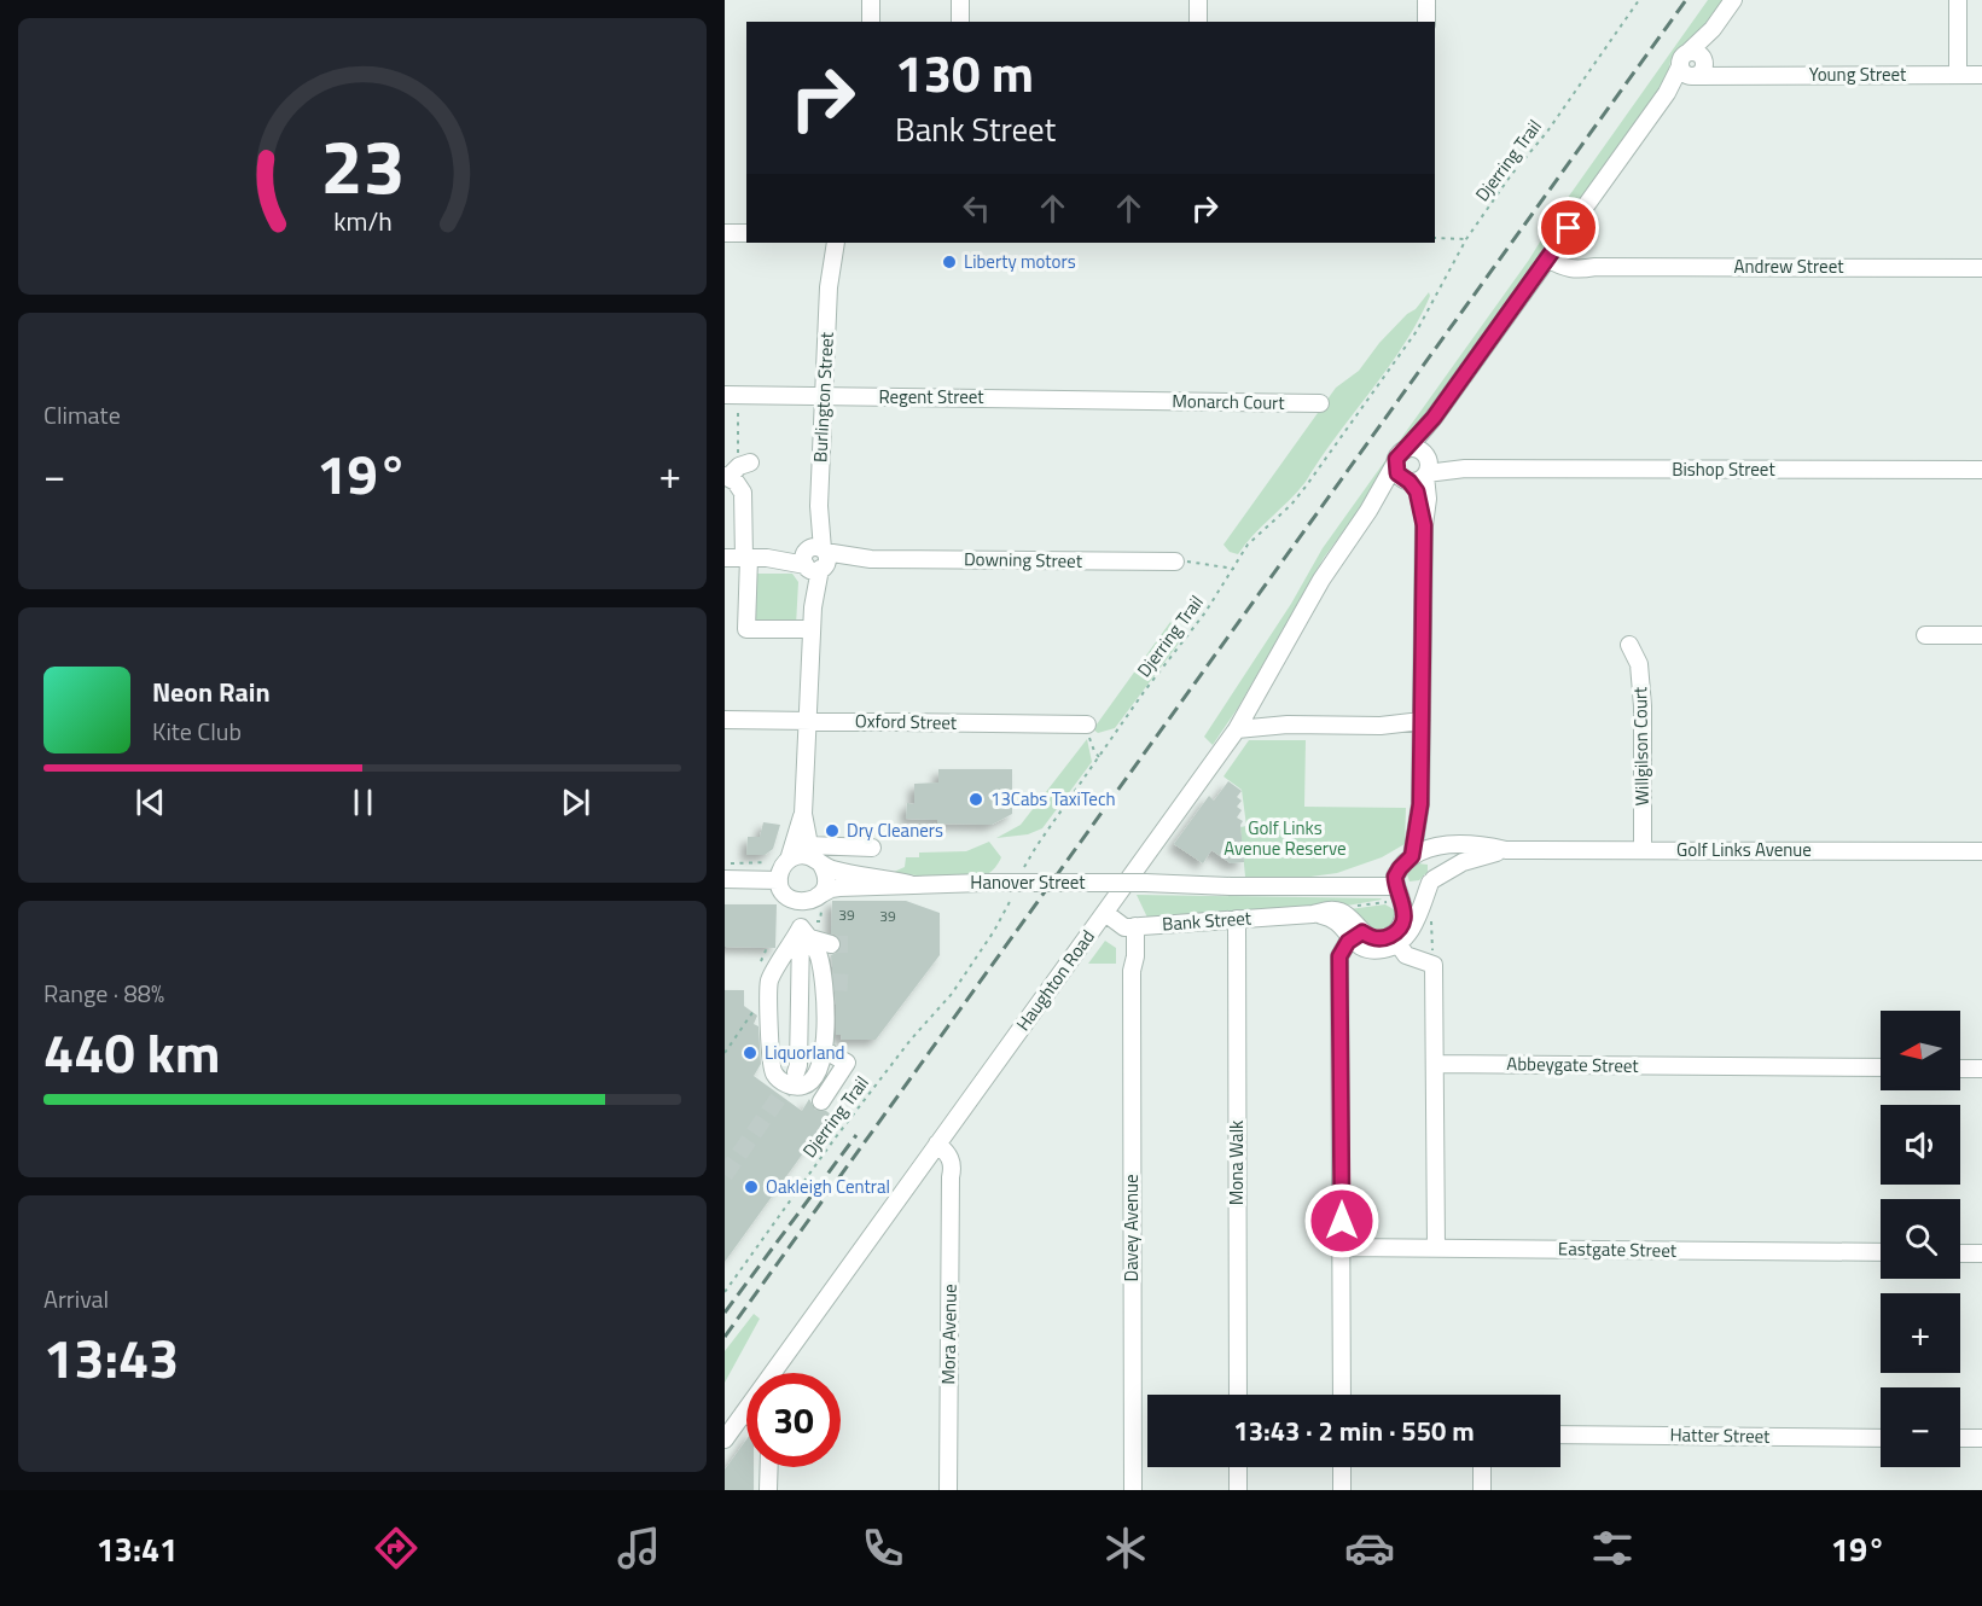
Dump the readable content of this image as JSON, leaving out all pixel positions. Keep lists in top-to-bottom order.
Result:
{
  "streets": {
    "street": [
      "Young Street",
      "Andrew Street",
      "Burlington Street",
      "Regent Street",
      "Monarch Court",
      "Bishop Street",
      "Downing Street",
      "Oxford Street",
      "Willgilson Court",
      "Golf Links Avenue",
      "Hanover Street",
      "Bank Street",
      "Haughton Road",
      "Abbeygate Street",
      "Mona Walk",
      "Davey Avenue",
      "Eastgate Street",
      "Mora Avenue",
      "Hatter Street"
    ],
    "path": ["Djerring Trail"]
  },
  "crossings": [
    ["Burlington Street", "Regent Street"],
    ["Burlington Street", "Downing Street"],
    ["Burlington Street", "Oxford Street"],
    ["Burlington Street", "Hanover Street"],
    ["Regent Street", "Monarch Court"],
    ["Bishop Street", "Haughton Road"],
    ["Willgilson Court", "Golf Links Avenue"],
    ["Bank Street", "Mona Walk"],
    ["Bank Street", "Davey Avenue"],
    ["Haughton Road", "Mora Avenue"]
  ],
  "parks": ["Golf Links Avenue Reserve"],
  "places": [
    "Liberty motors",
    "13Cabs TaxiTech",
    "Dry Cleaners",
    "Liquorland",
    "Oakleigh Central"
  ],
  "house_numbers": ["39", "39"],
  "north": "left",
  "page": {
    "turn": ["130 m", "Bank Street"],
    "tile": [
      "Climate",
      ["Range · 88%", "440 km"],
      ["Arrival", "13:43"]
    ],
    "heat": ["−", "19°", "+"],
    "song": ["Neon Rain", "Kite Club"],
    "map_buttons": ["+", "−"],
    "limit": "30",
    "trip": "13:43 · 2 min · 550 m",
    "tabs": ["13:41", "19°"],
    "gauge": ["23", "km/h"]
  }
}
